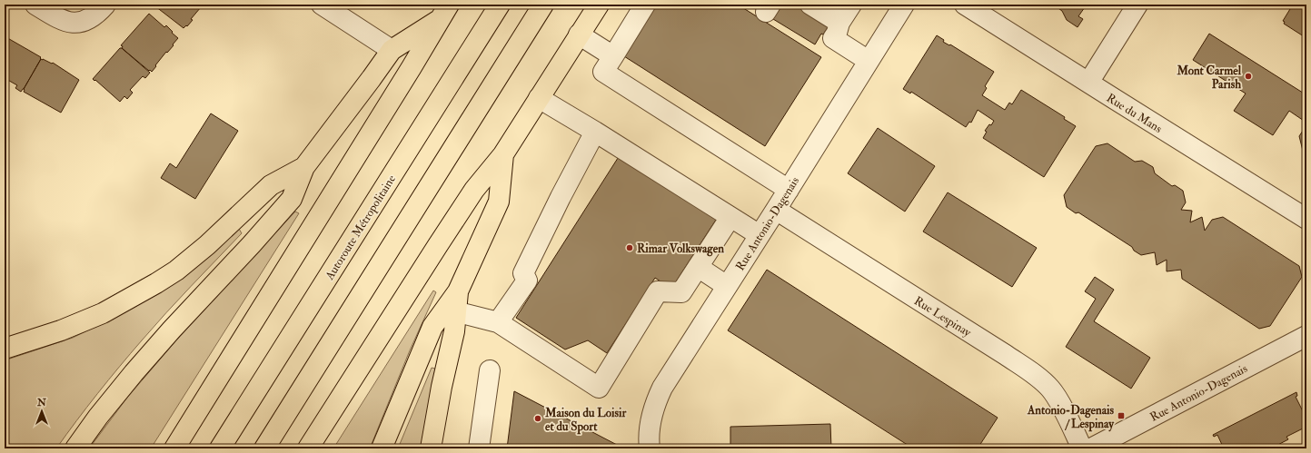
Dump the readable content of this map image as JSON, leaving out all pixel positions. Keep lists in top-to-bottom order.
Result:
{
  "streets": {
    "main road": ["Autoroute Métropolitaine"],
    "street": ["Rue du Mans", "Rue Antonio-Dagenais", "Rue Lespinay"]
  },
  "crossings": [
    ["Rue Antonio-Dagenais", "Rue Lespinay"]
  ],
  "places": {
    "other": ["Mont Carmel Parish", "Rimar Volkswagen", "Maison du Loisir et du Sport"],
    "transit": ["Antonio-Dagenais / Lespinay"]
  },
  "north": "top"
}
